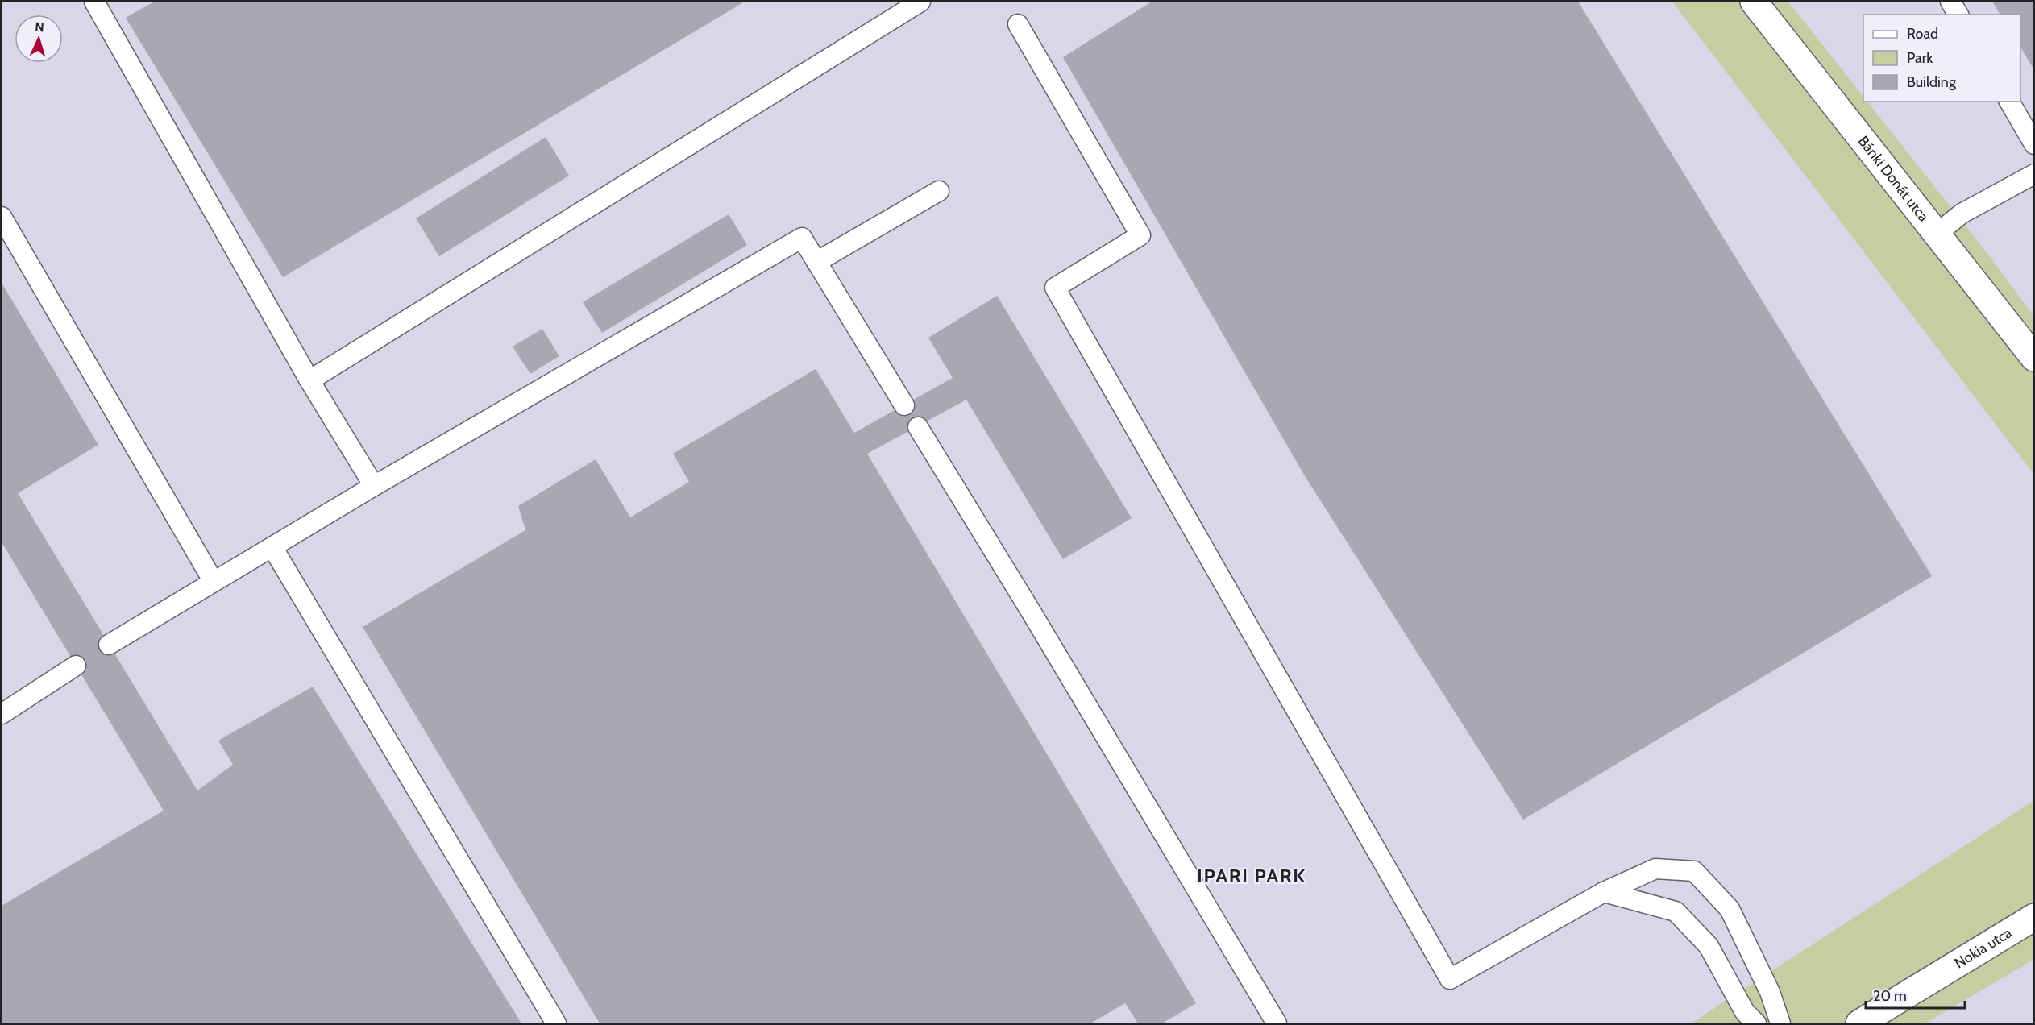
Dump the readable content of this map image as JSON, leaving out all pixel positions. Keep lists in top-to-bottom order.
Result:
{
  "streets": {
    "street": ["Bánki Donát utca", "Nokia utca"]
  },
  "districts": ["IPARI PARK"],
  "legend": ["Road", "Park", "Building"],
  "scale_bar": "20 m",
  "north": "top"
}
